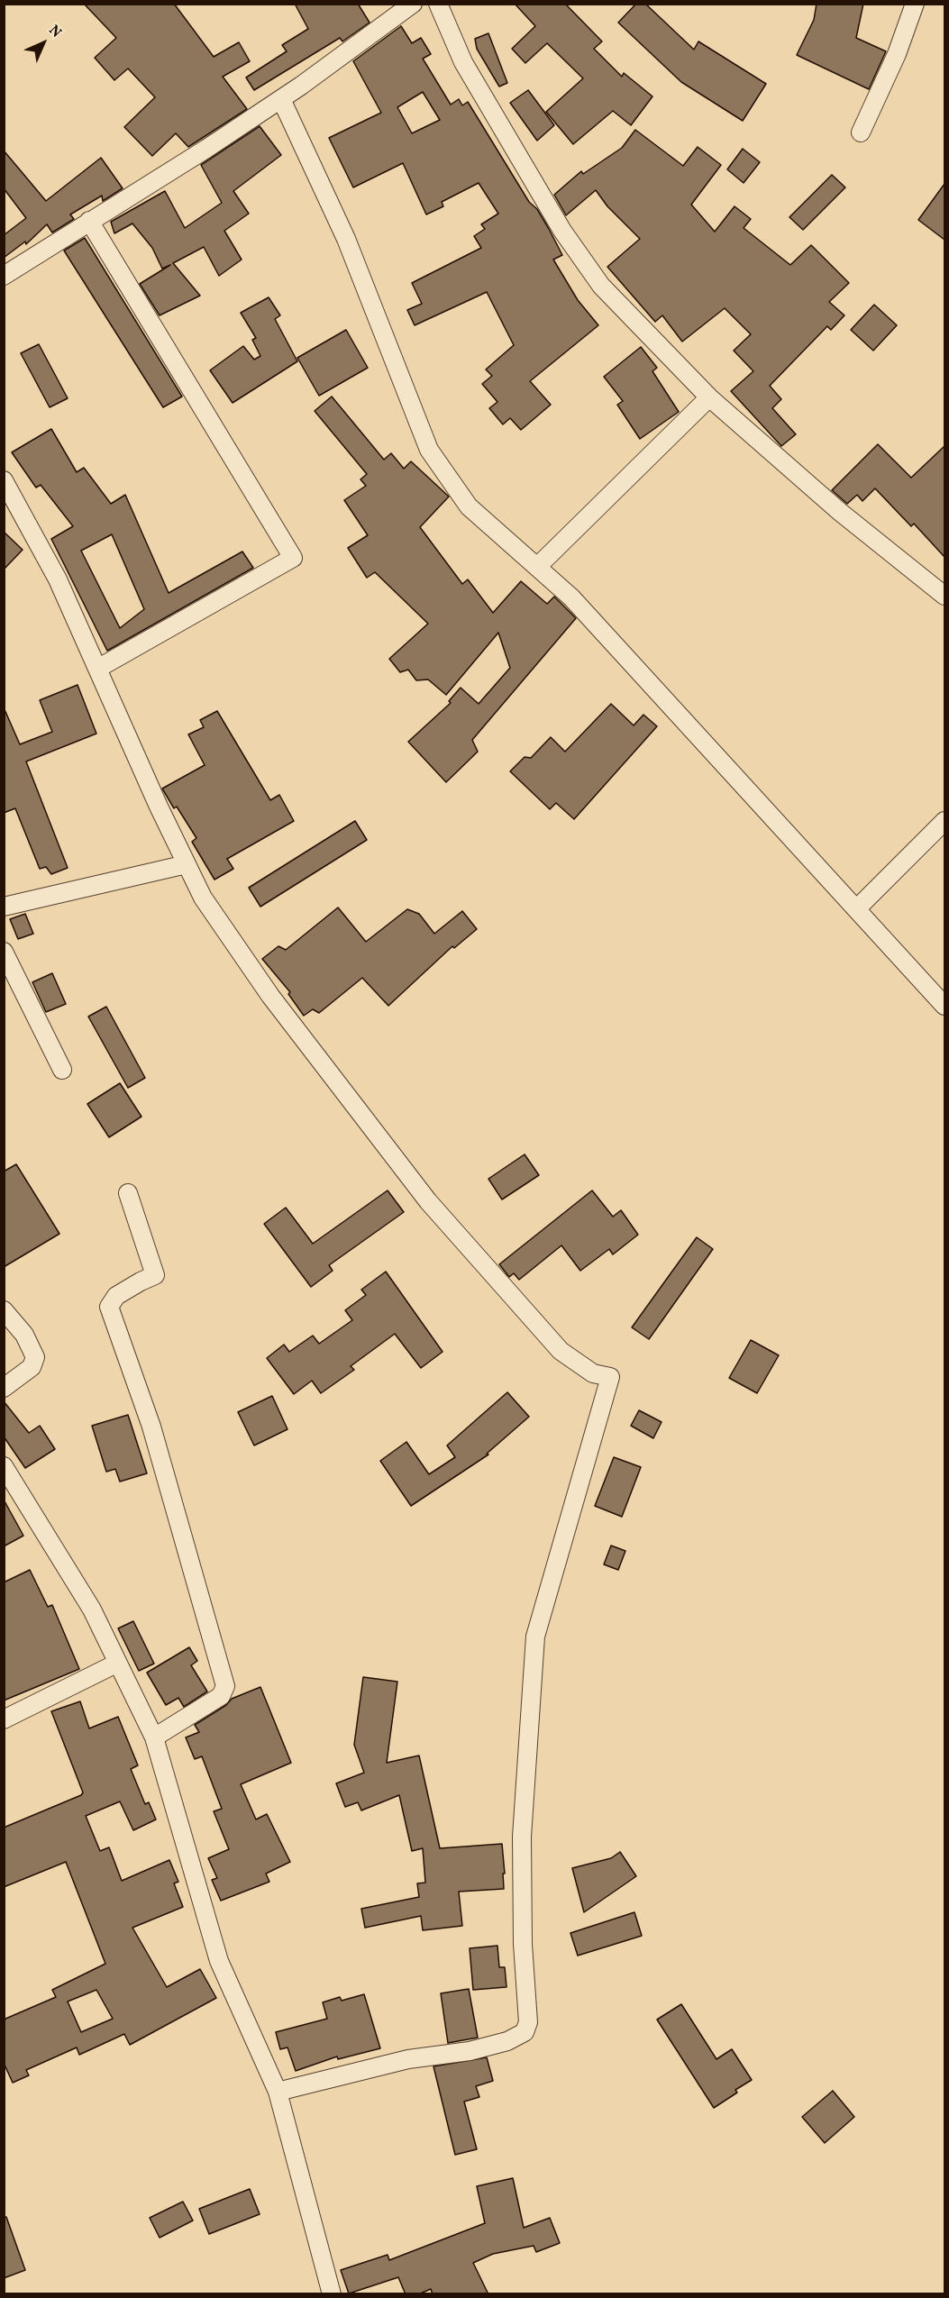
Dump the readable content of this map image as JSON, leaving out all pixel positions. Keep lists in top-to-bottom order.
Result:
{
  "north": "top right"
}
